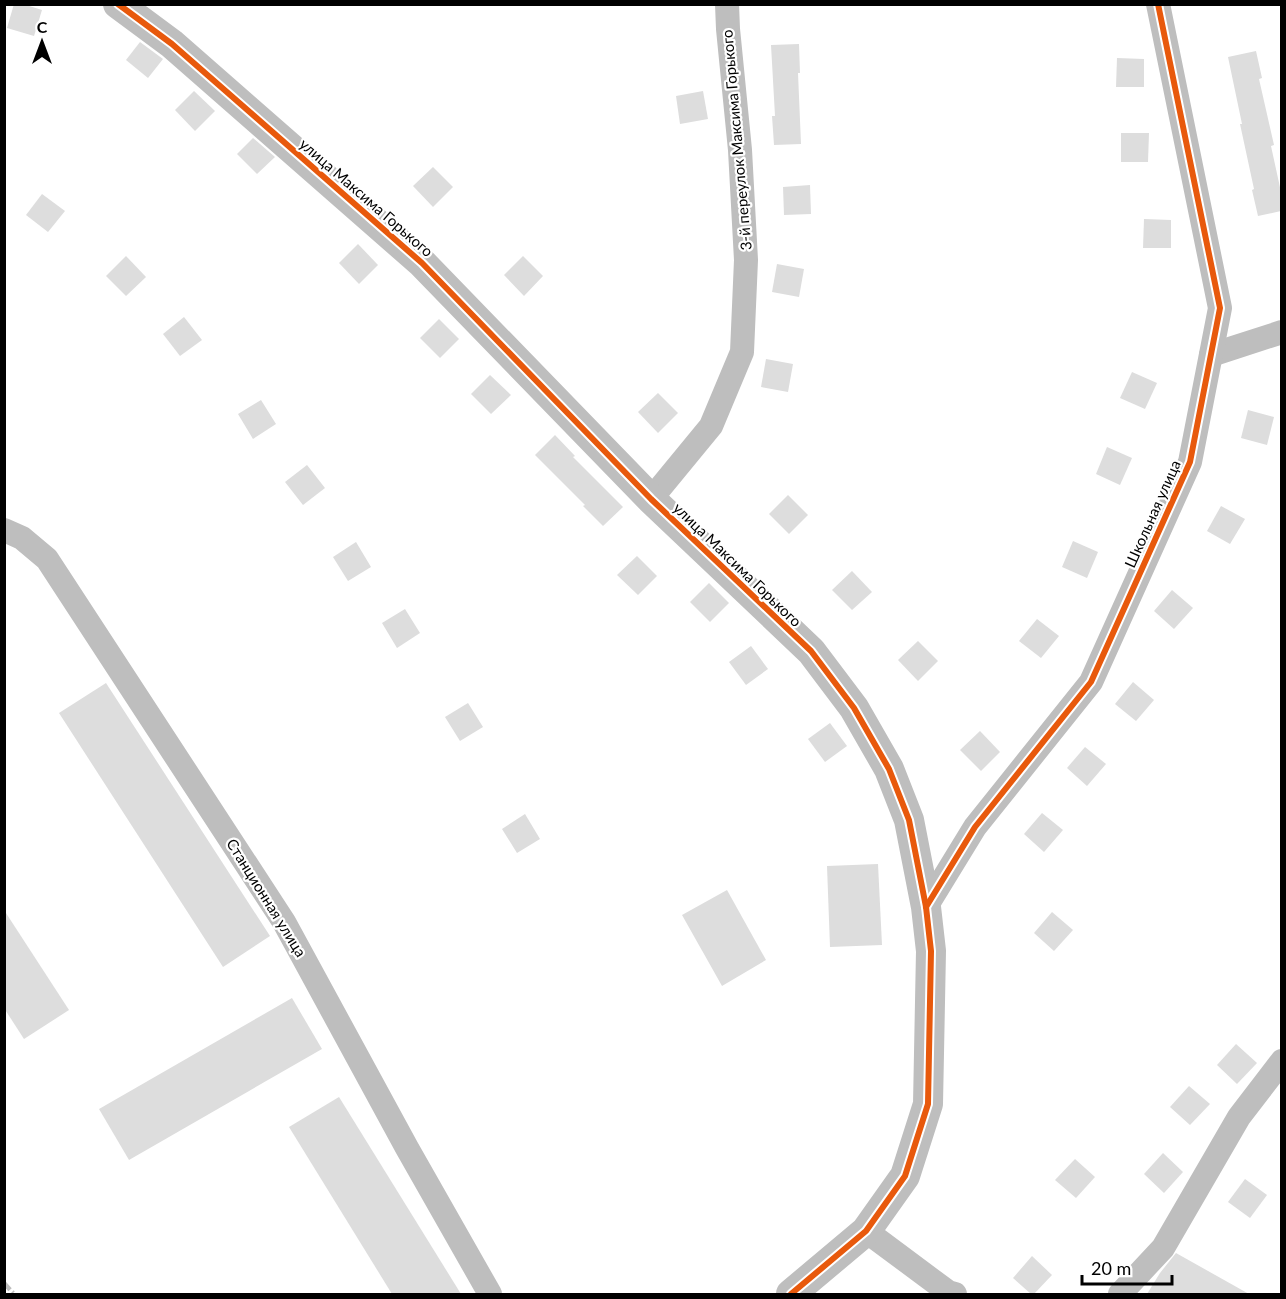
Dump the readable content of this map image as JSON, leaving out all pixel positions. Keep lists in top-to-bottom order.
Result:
{
  "streets": {
    "street": [
      "3-й переулок Максима Горького",
      "улица Максима Горького",
      "Школьная улица",
      "Станционная улица"
    ]
  },
  "crossings": [
    ["3-й переулок Максима Горького", "улица Максима Горького"],
    ["улица Максима Горького", "Школьная улица"]
  ],
  "scale_bar": "20 m",
  "north": "top"
}
